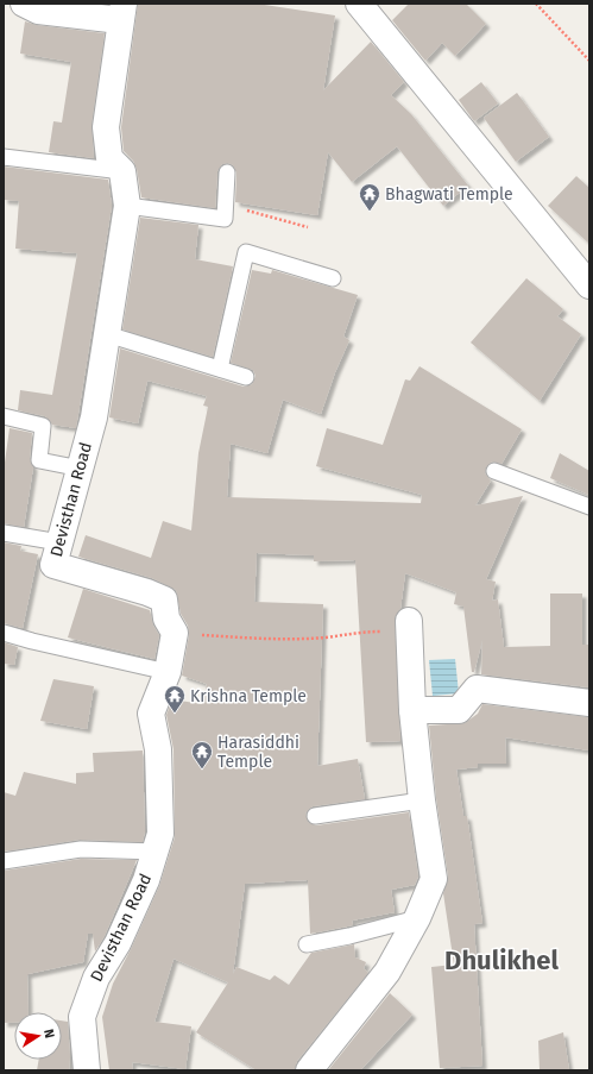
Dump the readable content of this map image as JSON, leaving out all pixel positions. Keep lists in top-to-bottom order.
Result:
{
  "streets": {
    "street": ["Devisthan Road"]
  },
  "districts": ["Dhulikhel"],
  "places": {
    "temple": ["Bhagwati Temple", "Krishna Temple", "Harasiddhi Temple"]
  },
  "north": "right"
}
